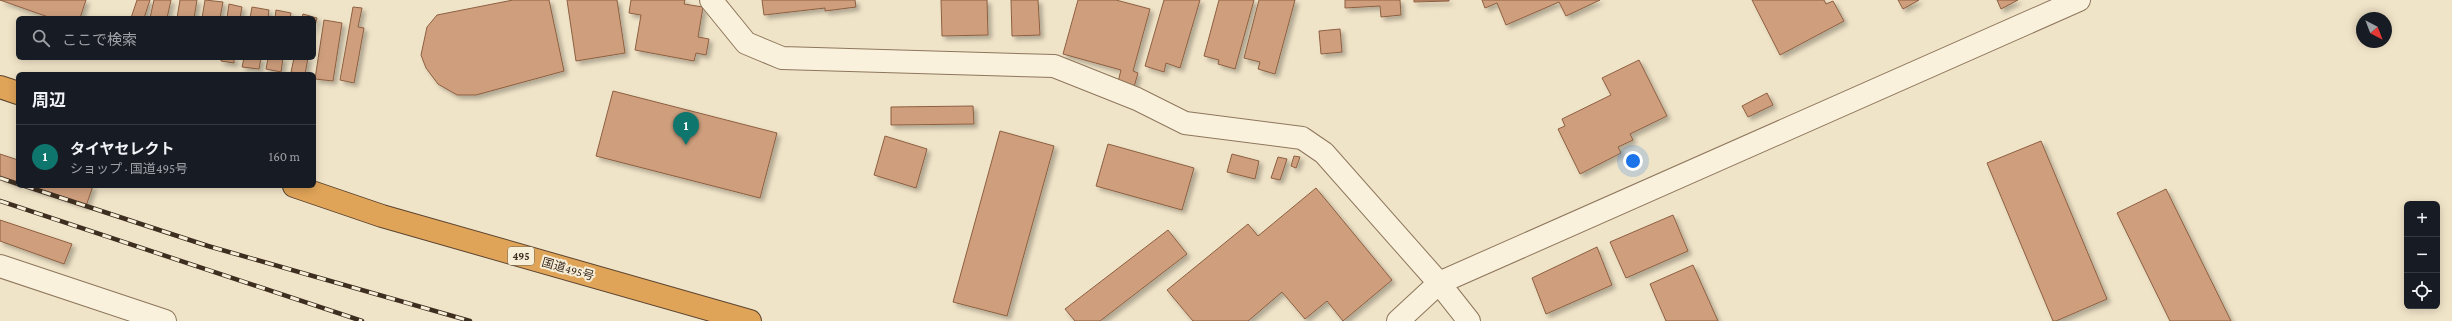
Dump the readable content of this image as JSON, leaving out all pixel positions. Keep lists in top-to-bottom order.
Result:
{
  "streets": {
    "highway": ["495", "国道495号"]
  },
  "north": "bottom right",
  "page": {
    "search": "ここで検索",
    "heading": "周辺",
    "pins": "1",
    "list": [
      {
        "mark": "1",
        "name": "タイヤセレクト",
        "note": "ショップ · 国道495号",
        "value": "160 m"
      }
    ],
    "map_buttons": ["+", "−"]
  }
}
